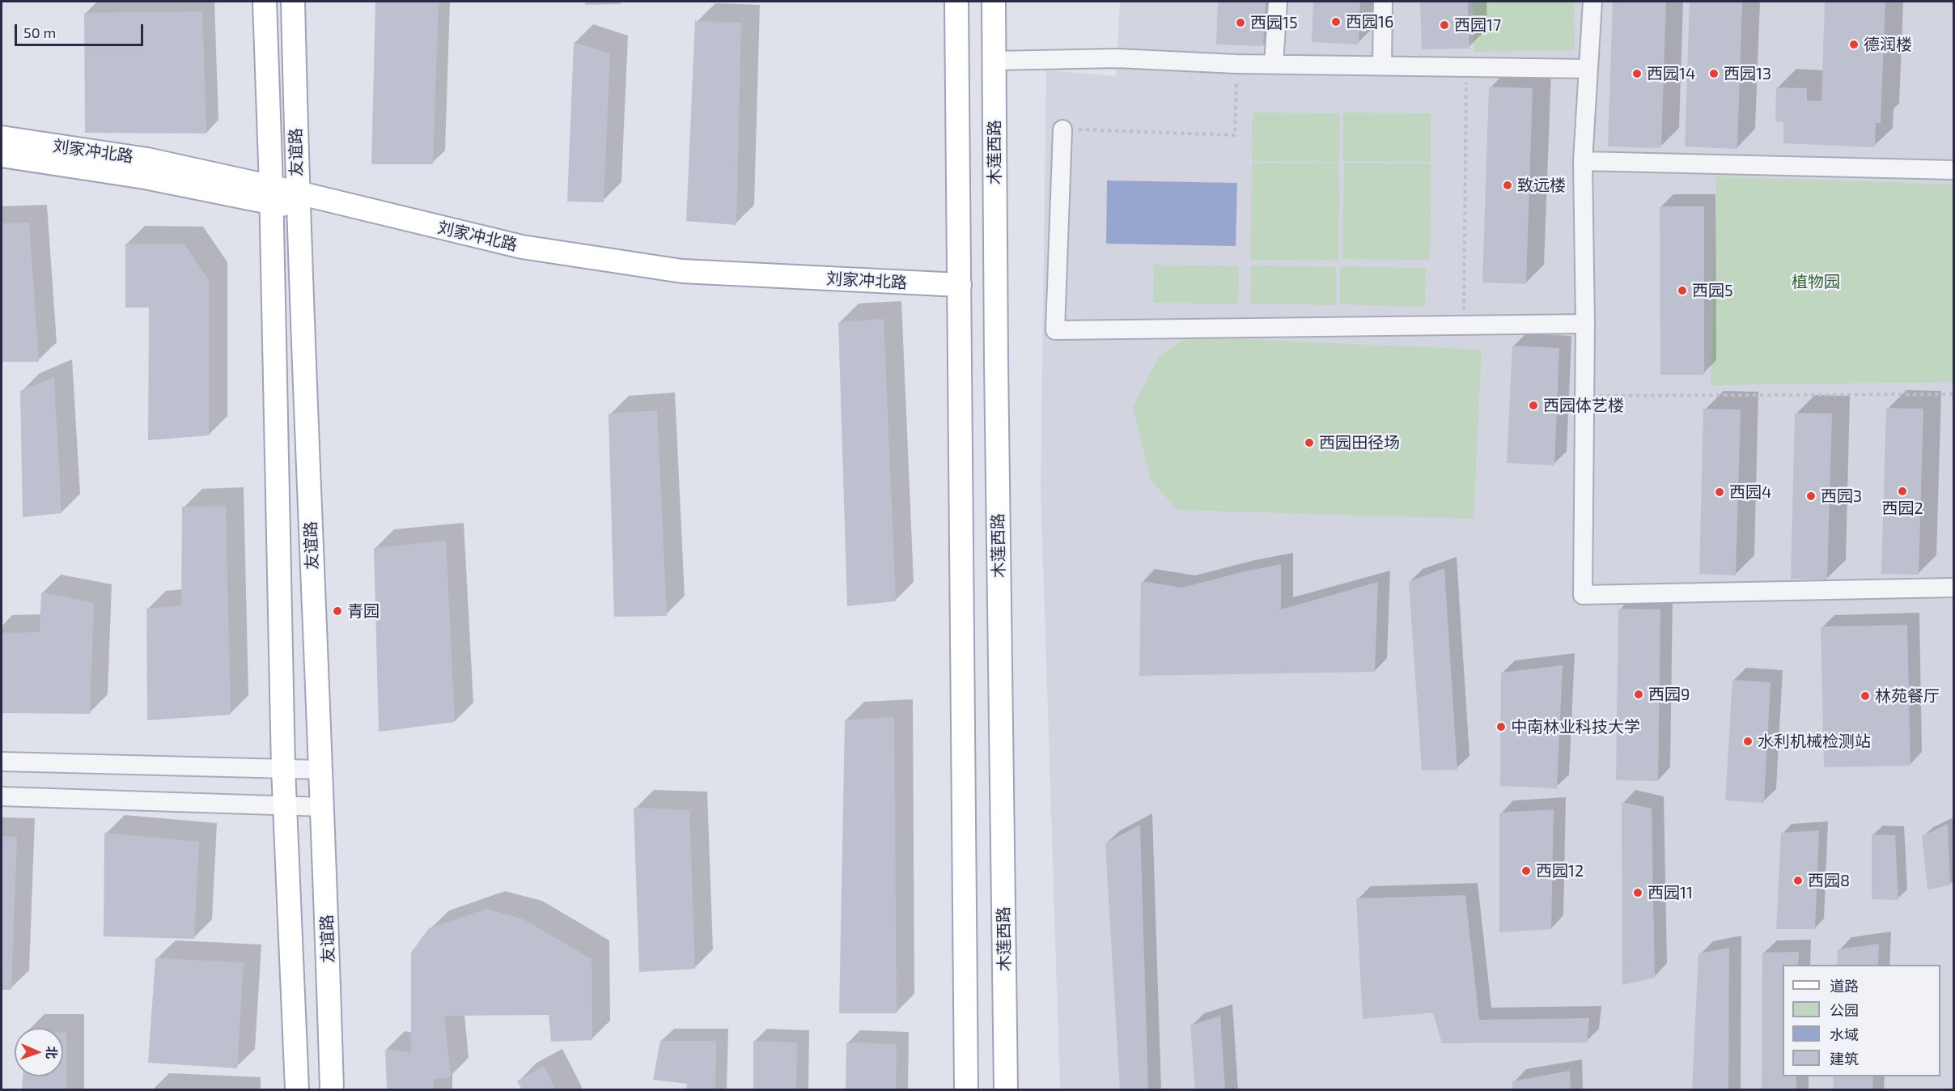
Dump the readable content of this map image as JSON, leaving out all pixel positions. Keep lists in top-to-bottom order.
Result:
{
  "streets": {
    "main road": ["刘家冲北路", "友谊路", "木莲西路"]
  },
  "crossings": [
    ["刘家冲北路", "友谊路"]
  ],
  "parks": ["植物园"],
  "places": [
    "西园16",
    "西园15",
    "西园17",
    "德润楼",
    "西园14",
    "西园13",
    "致远楼",
    "西园5",
    "西园体艺楼",
    "西园田径场",
    "西园2",
    "西园4",
    "西园3",
    "青园",
    "西园9",
    "林苑餐厅",
    "中南林业科技大学",
    "水利机械检测站",
    "西园12",
    "西园8",
    "西园11"
  ],
  "legend": [
    "道路",
    "公园",
    "水域",
    "建筑"
  ],
  "scale_bar": "50 m",
  "north": "right"
}
